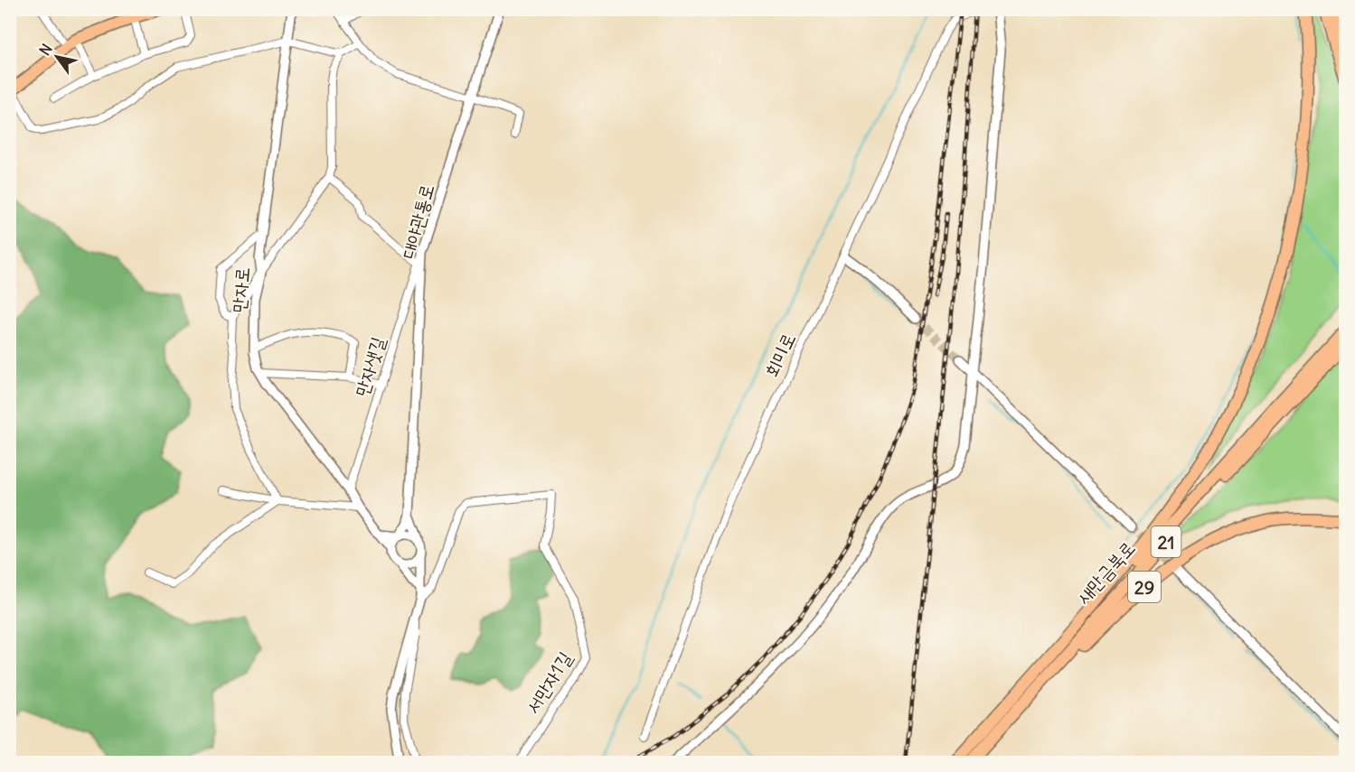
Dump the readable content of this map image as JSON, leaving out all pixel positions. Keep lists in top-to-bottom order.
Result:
{
  "streets": {
    "main road": ["21", "새만금북로", "29"],
    "street": [
      "대야관통로",
      "만자로",
      "회미로",
      "만자샛길",
      "서만자1길"
    ]
  },
  "crossings": [
    ["대야관통로", "만자샛길"],
    ["만자로", "만자샛길"],
    ["새만금북로", "29"]
  ],
  "north": "top left"
}
